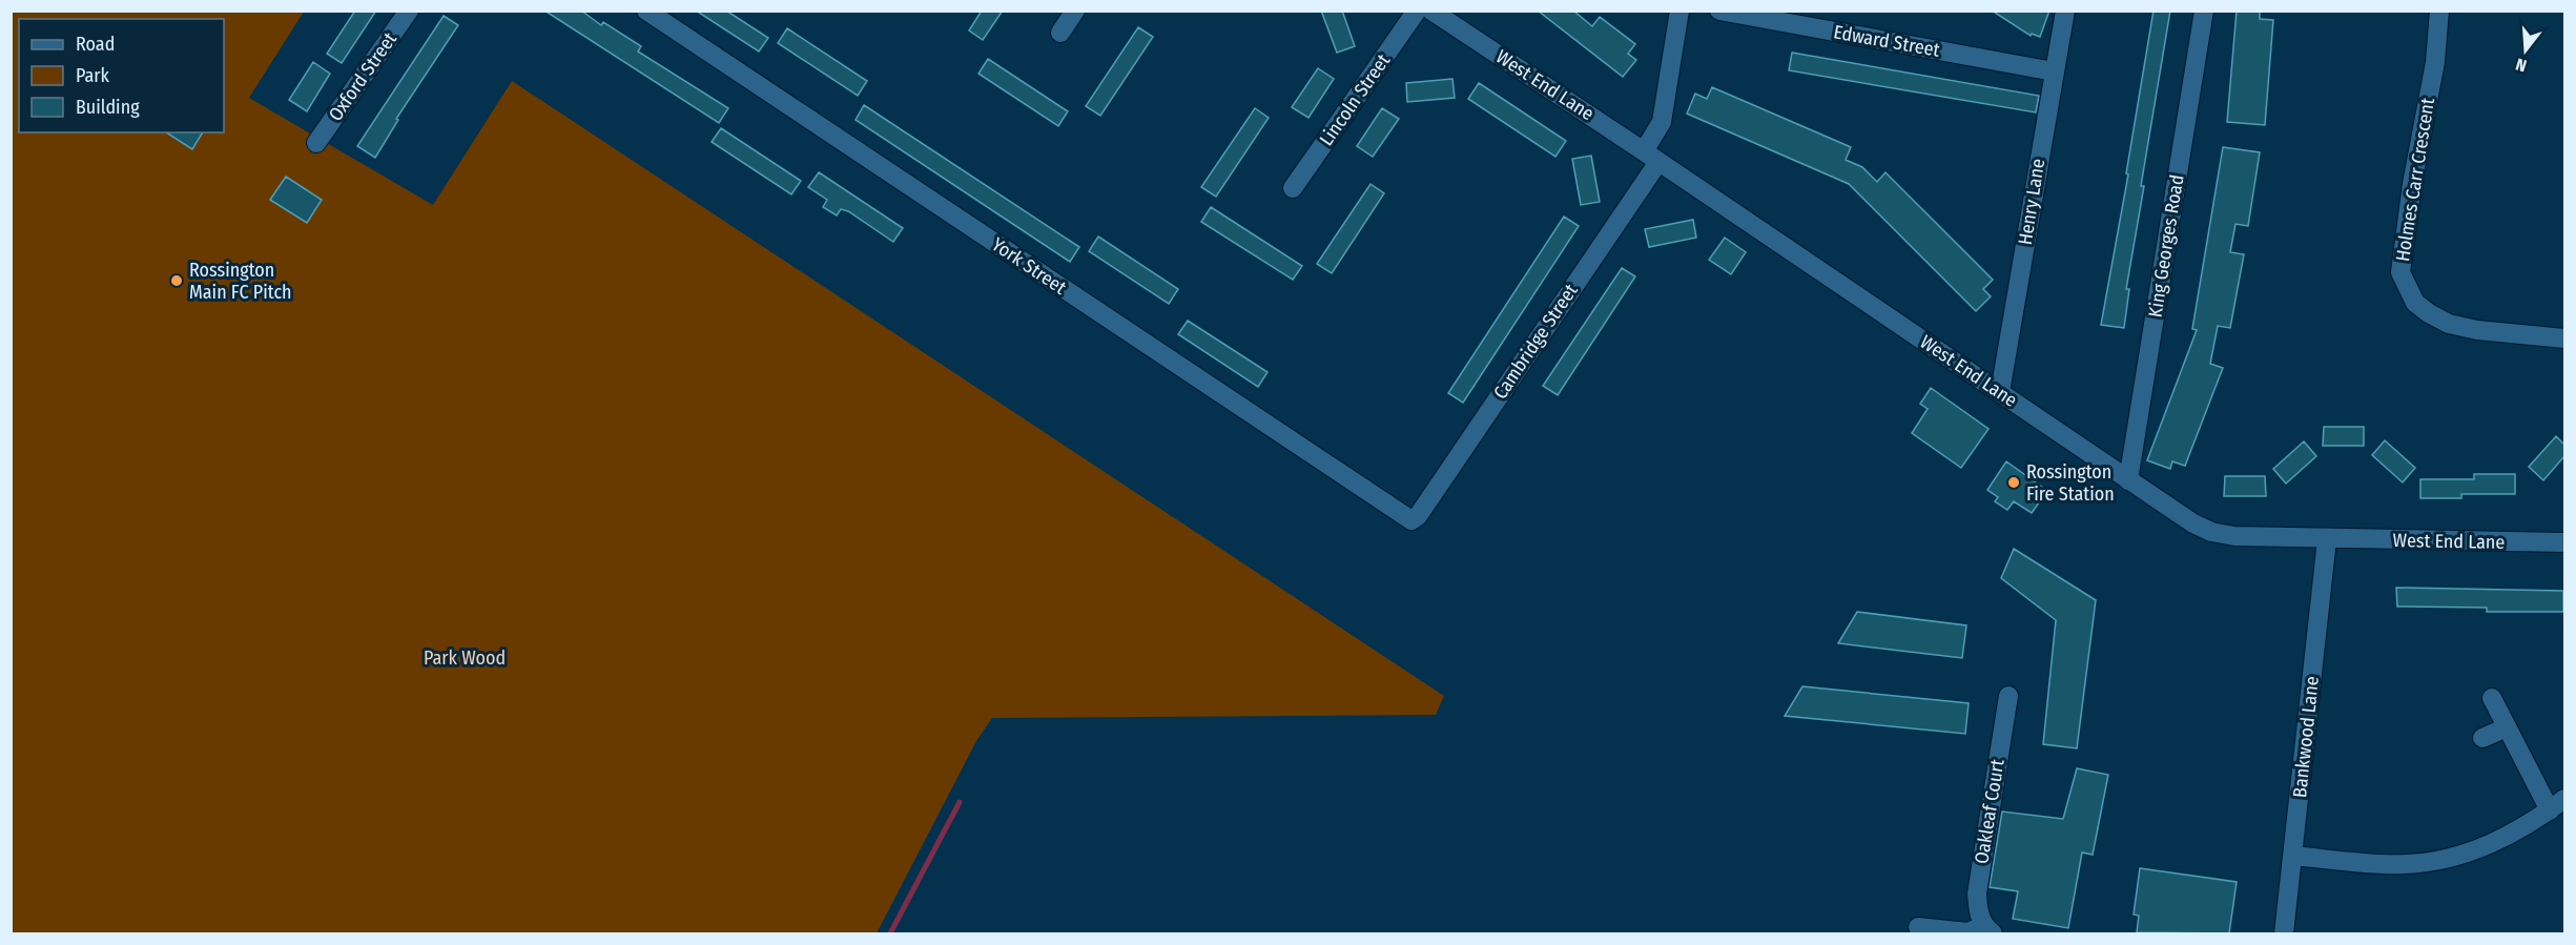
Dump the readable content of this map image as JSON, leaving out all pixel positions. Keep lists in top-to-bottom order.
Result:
{
  "streets": {
    "street": [
      "Edward Street",
      "Oxford Street",
      "West End Lane",
      "Lincoln Street",
      "Holmes Carr Crescent",
      "Henry Lane",
      "King Georges Road",
      "York Street",
      "Cambridge Street",
      "Bankwood Lane",
      "Oakleaf Court"
    ]
  },
  "crossings": [
    ["Edward Street", "Henry Lane"],
    ["West End Lane", "Henry Lane"],
    ["West End Lane", "King Georges Road"],
    ["West End Lane", "Cambridge Street"],
    ["West End Lane", "Bankwood Lane"],
    ["York Street", "Cambridge Street"]
  ],
  "parks": ["Park Wood"],
  "places": ["Rossington Main FC Pitch", "Rossington Fire Station"],
  "legend": ["Road", "Park", "Building"],
  "north": "bottom"
}
